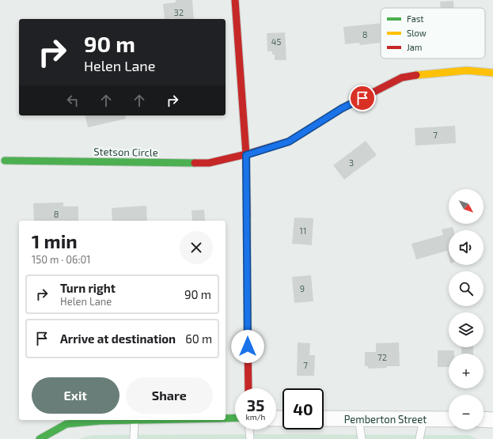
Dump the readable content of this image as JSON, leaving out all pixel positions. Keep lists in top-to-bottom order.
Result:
{
  "streets": {
    "street": ["Stetson Circle", "Pemberton Street"]
  },
  "house_numbers": [
    "32",
    "8",
    "45",
    "7",
    "3",
    "8",
    "11",
    "9",
    "72",
    "7"
  ],
  "legend": ["Fast", "Slow", "Jam"],
  "north": "bottom right",
  "page": {
    "turn": ["90 m", "Helen Lane"],
    "map_buttons": ["+", "−"],
    "heading": ["1 min", "150 m · 06:01"],
    "list": [
      {
        "name": "Turn right",
        "note": "Helen Lane",
        "value": "90 m"
      },
      {
        "name": "Arrive at destination",
        "value": "60 m"
      }
    ],
    "buttons": ["Exit", "Share"],
    "speed": "35 km/h",
    "limit": "40"
  }
}
